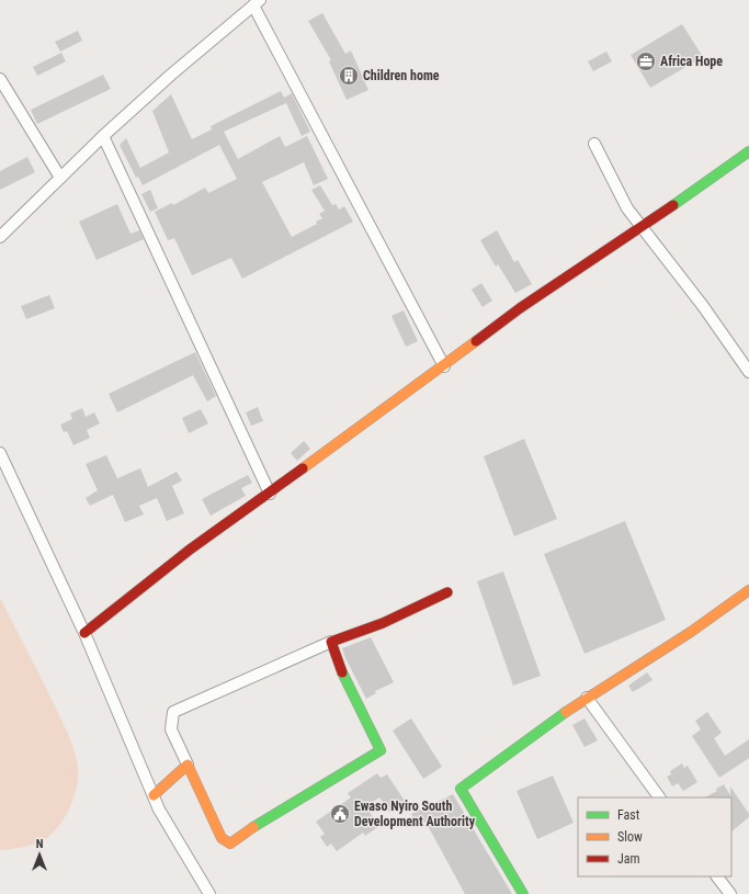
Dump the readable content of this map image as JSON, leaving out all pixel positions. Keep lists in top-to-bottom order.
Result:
{
  "places": {
    "office": ["Africa Hope"],
    "building": ["Children home"],
    "public building": ["Ewaso Nyiro South Development Authority"]
  },
  "legend": ["Fast", "Slow", "Jam"],
  "north": "top"
}
